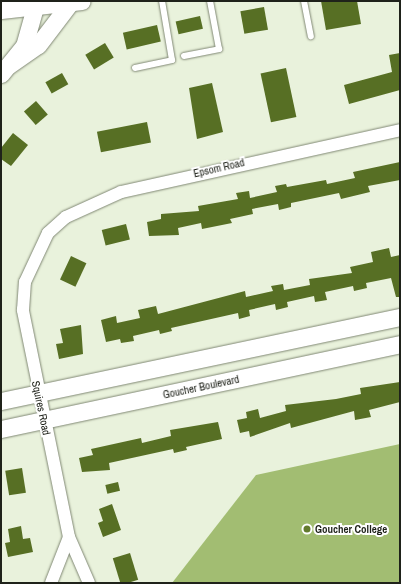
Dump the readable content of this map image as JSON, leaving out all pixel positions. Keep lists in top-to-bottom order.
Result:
{
  "streets": {
    "main road": ["Goucher Boulevard"],
    "street": ["Epsom Road", "Squires Road"]
  },
  "crossings": [
    ["Epsom Road", "Squires Road"],
    ["Goucher Boulevard", "Squires Road"]
  ],
  "places": ["Goucher College"]
}
